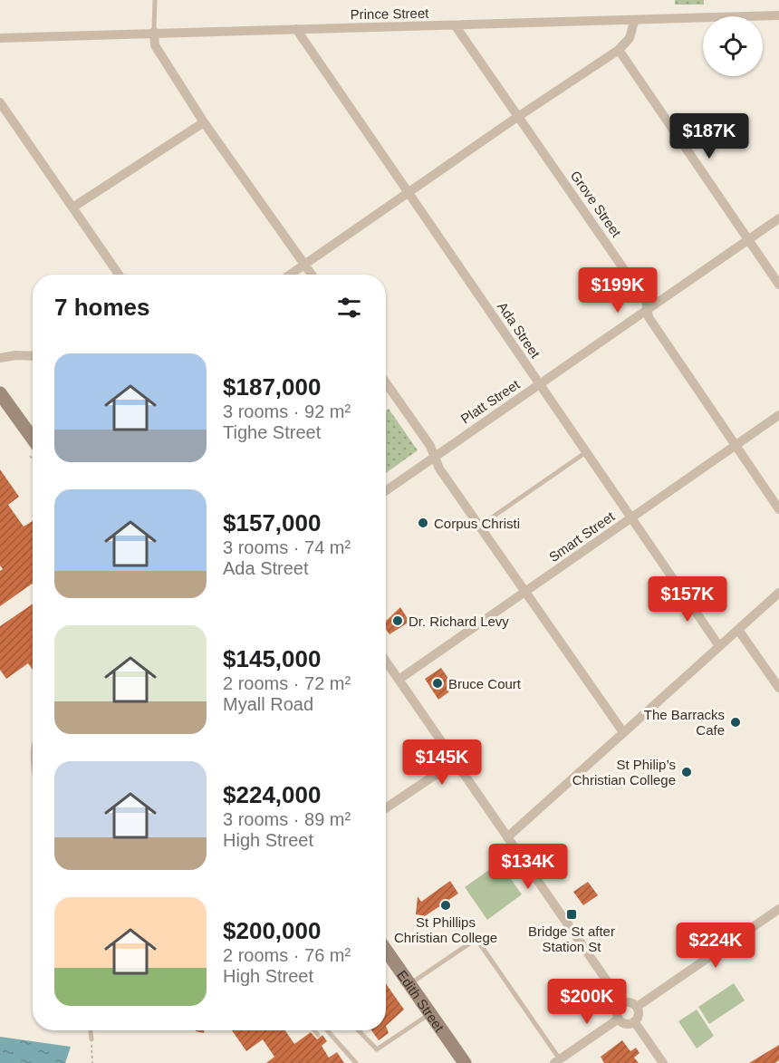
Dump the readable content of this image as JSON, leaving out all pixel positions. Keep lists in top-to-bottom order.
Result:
{
  "streets": {
    "main road": ["Edith Street"],
    "street": [
      "Prince Street",
      "Grove Street",
      "Ada Street",
      "Platt Street",
      "Smart Street"
    ]
  },
  "crossings": [
    ["Prince Street", "Grove Street"],
    ["Prince Street", "Ada Street"],
    ["Grove Street", "Platt Street"],
    ["Grove Street", "Smart Street"],
    ["Ada Street", "Platt Street"],
    ["Ada Street", "Smart Street"]
  ],
  "places": {
    "other": [
      "Corpus Christi",
      "Dr. Richard Levy",
      "Bruce Court",
      "The Barracks Cafe",
      "St Philip’s Christian College",
      "St Phillips Christian College"
    ],
    "transit": ["Bridge St after Station St"]
  },
  "page": {
    "price": [
      "$187K",
      "$199K",
      "$157K",
      "$145K",
      "$134K",
      "$224K",
      "$200K"
    ],
    "heading": "7 homes",
    "list": [
      {
        "name": "$187,000",
        "note": "3 rooms · 92 m² · Tighe Street"
      },
      {
        "name": "$157,000",
        "note": "3 rooms · 74 m² · Ada Street"
      },
      {
        "name": "$145,000",
        "note": "2 rooms · 72 m² · Myall Road"
      },
      {
        "name": "$224,000",
        "note": "3 rooms · 89 m² · High Street"
      },
      {
        "name": "$200,000",
        "note": "2 rooms · 76 m² · High Street"
      }
    ]
  }
}
